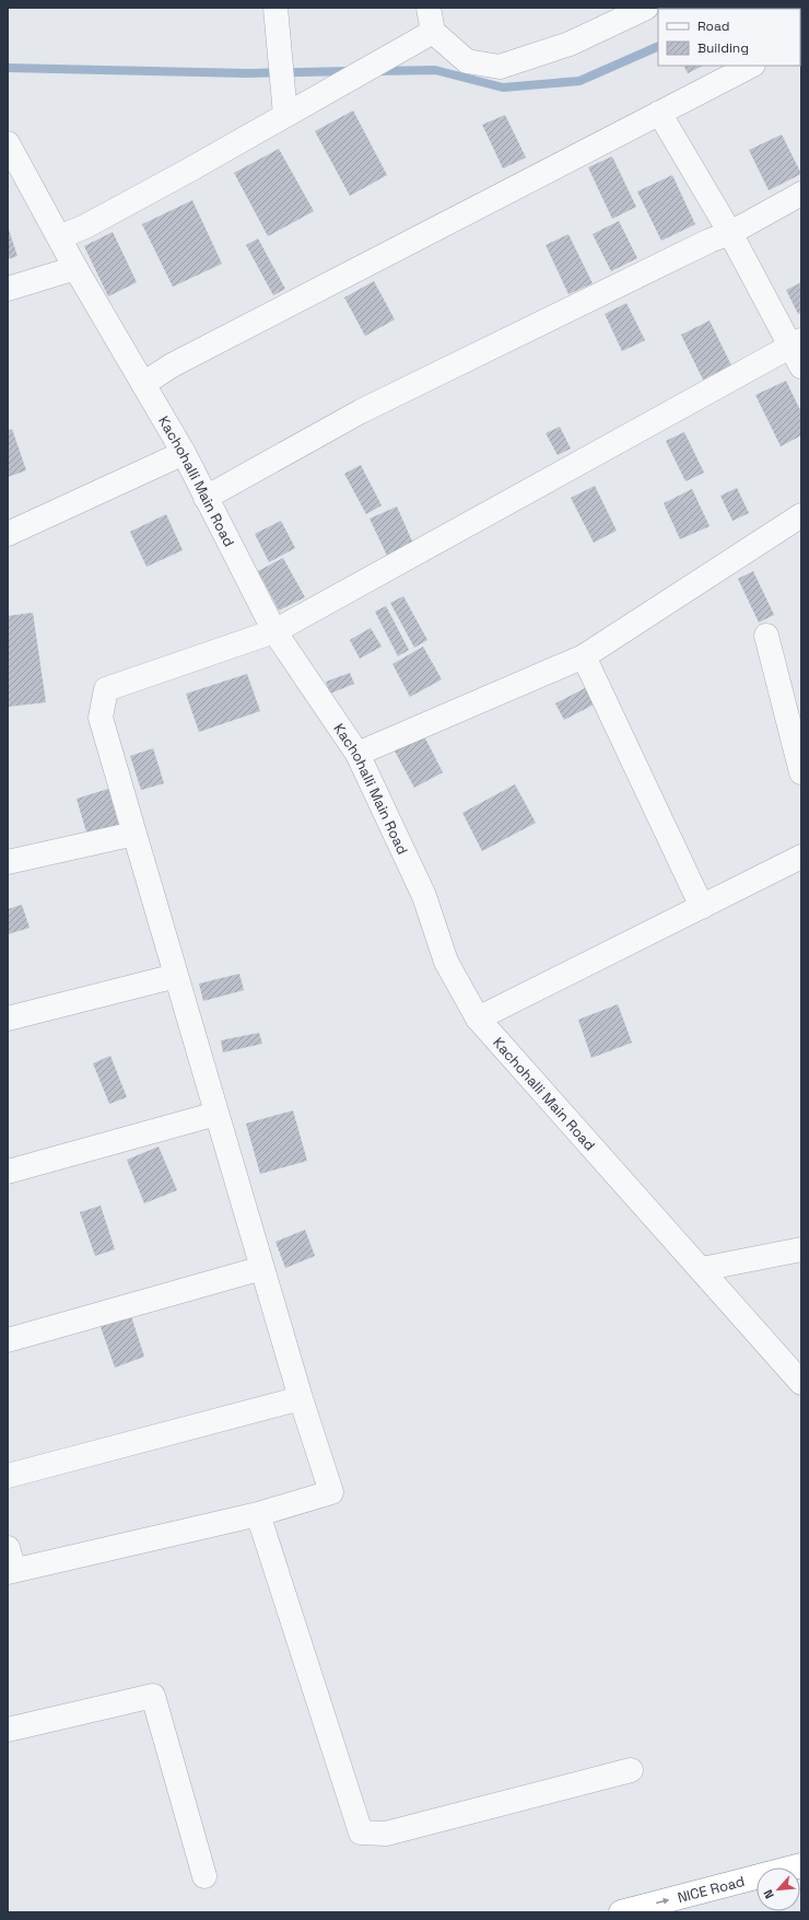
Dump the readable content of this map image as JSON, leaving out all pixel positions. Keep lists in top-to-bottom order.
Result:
{
  "streets": {
    "highway": ["NICE Road"],
    "street": ["Kachohalli Main Road"]
  },
  "one_way": ["NICE Road"],
  "legend": ["Road", "Building"],
  "north": "bottom left"
}
